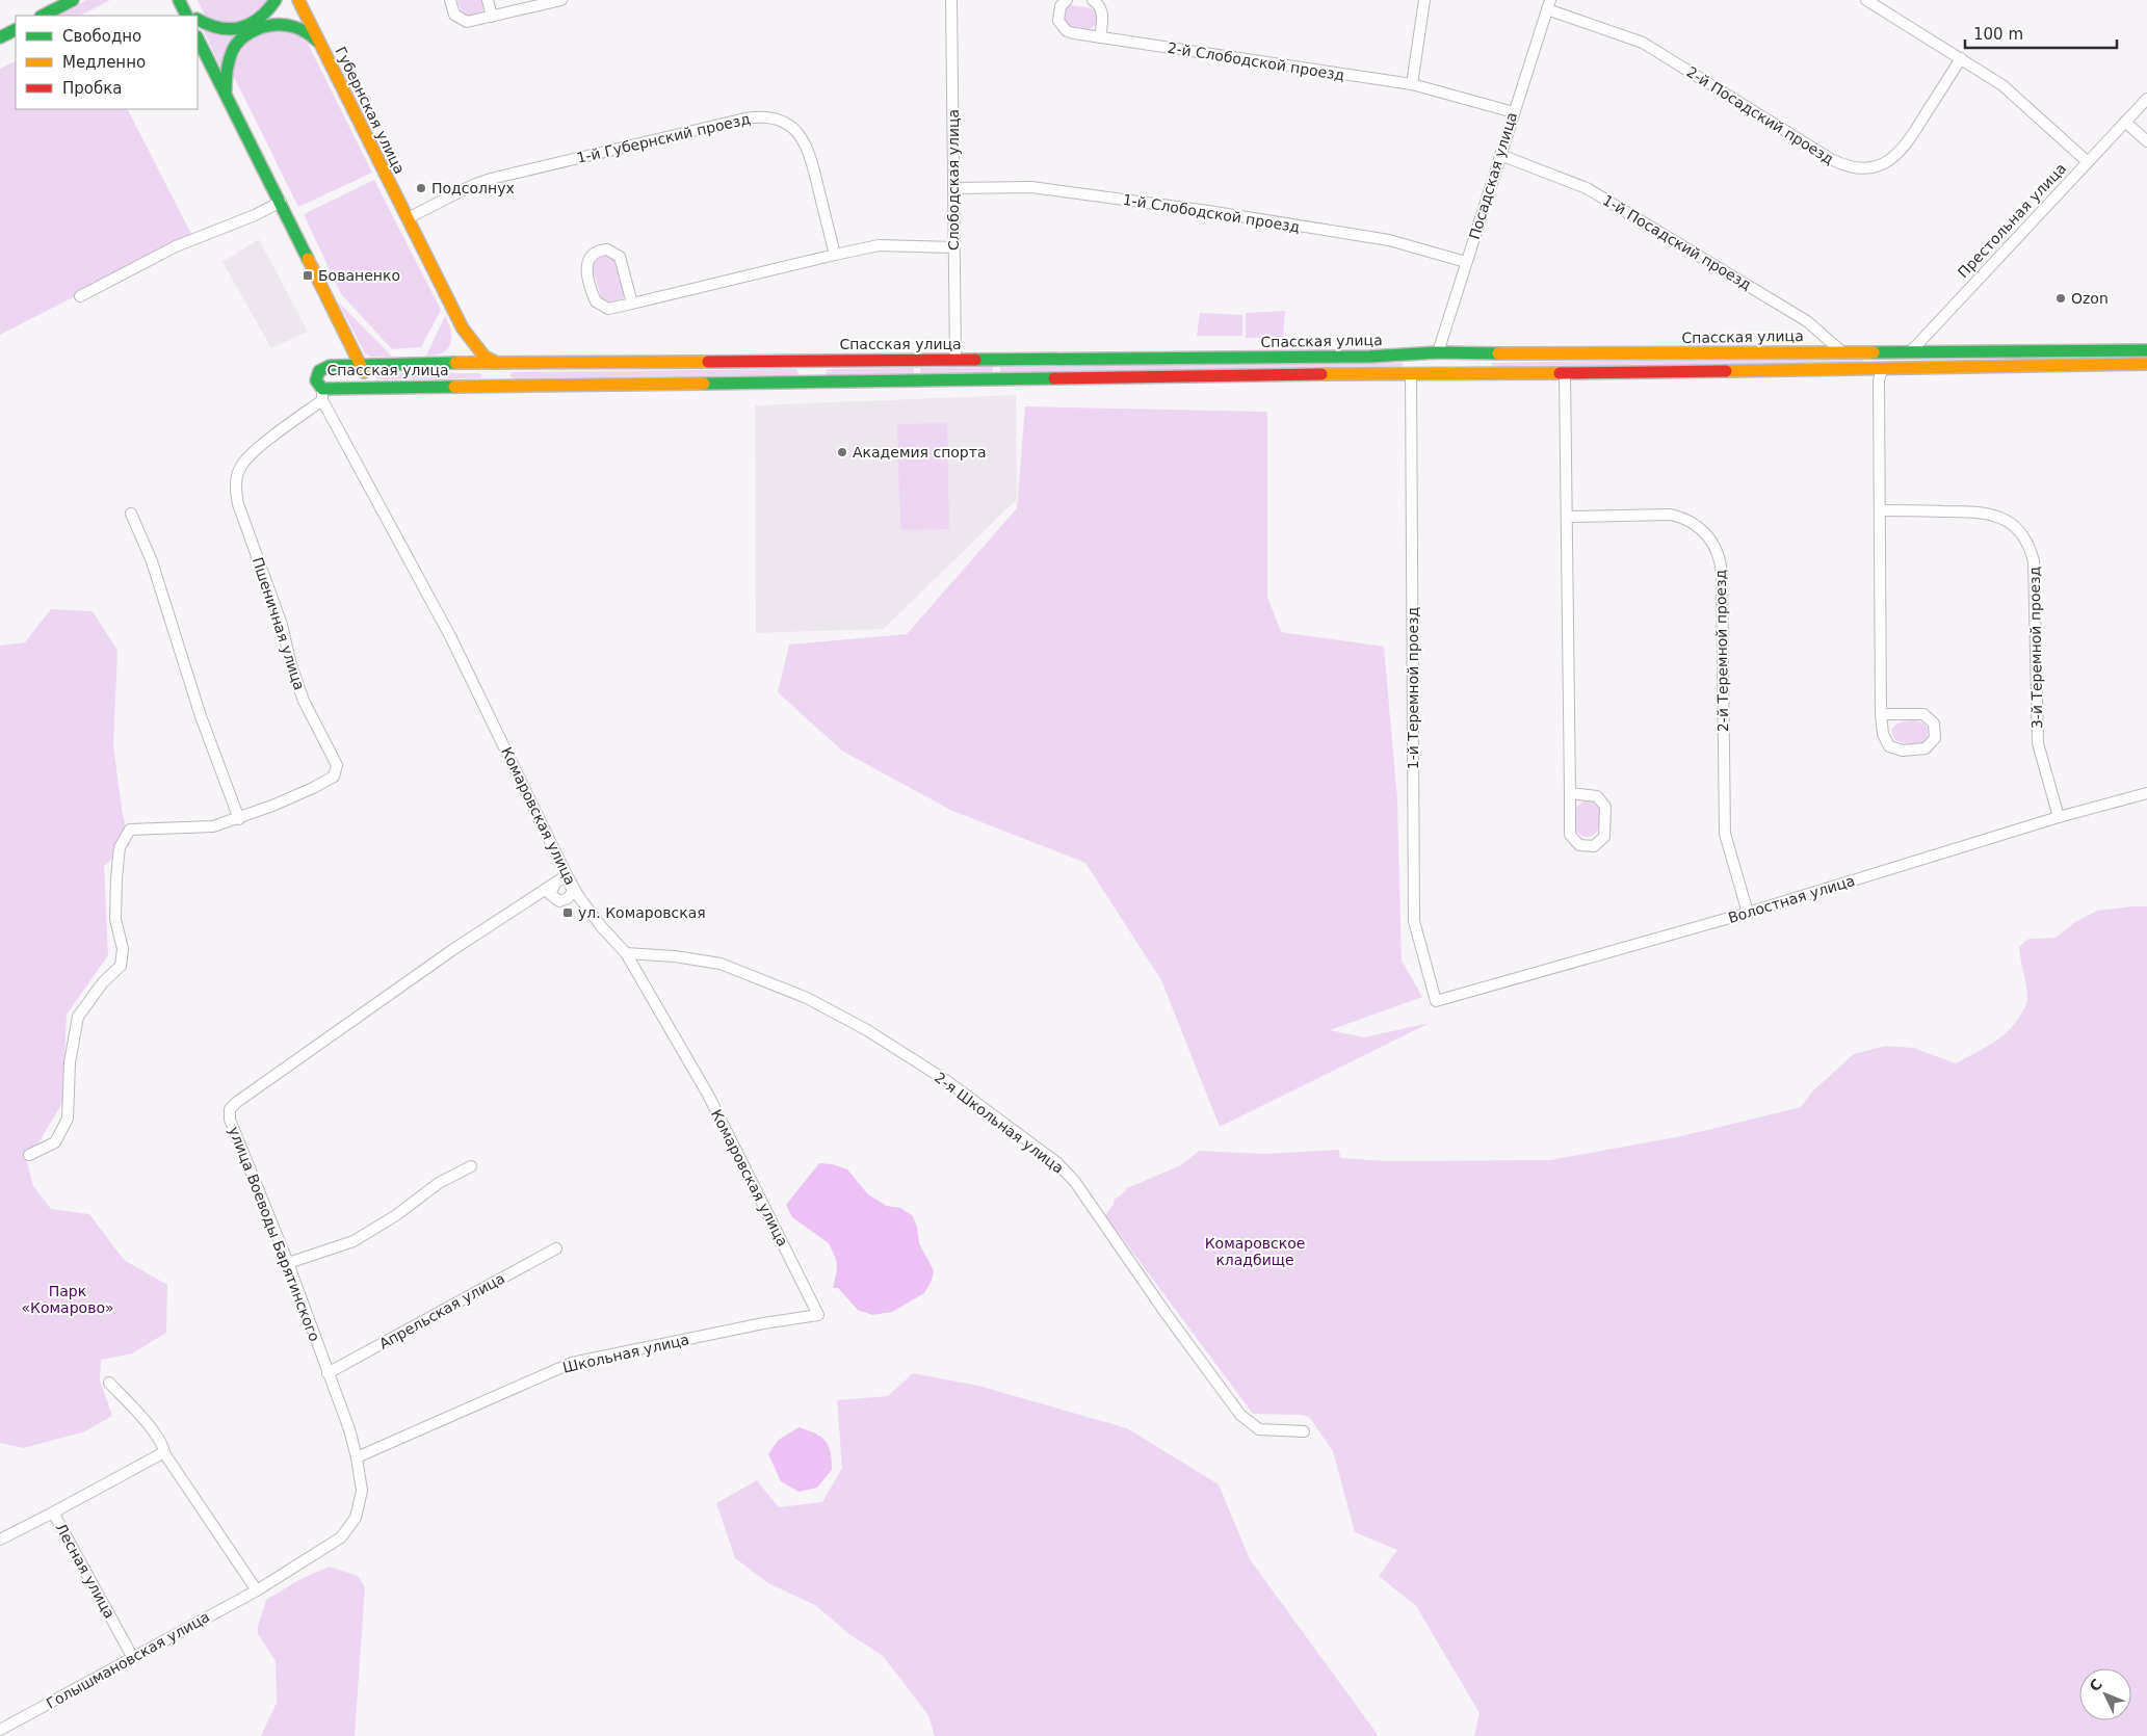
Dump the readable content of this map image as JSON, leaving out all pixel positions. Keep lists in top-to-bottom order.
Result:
{
  "streets": {
    "street": [
      "2-й Слободской проезд",
      "Губернская улица",
      "2-й Посадский проезд",
      "1-й Губернский проезд",
      "Посадская улица",
      "Слободская улица",
      "1-й Слободской проезд",
      "Престольная улица",
      "1-й Посадский проезд",
      "Спасская улица",
      "Пшеничная улица",
      "3-й Теремной проезд",
      "2-й Теремной проезд",
      "1-й Теремной проезд",
      "Комаровская улица",
      "Волостная улица",
      "2-я Школьная улица",
      "улица Воеводы Барятинского",
      "Апрельская улица",
      "Школьная улица",
      "Лесная улица",
      "Голышмановская улица"
    ]
  },
  "crossings": [
    ["2-й Слободской проезд", "Посадская улица"],
    ["Губернская улица", "1-й Губернский проезд"],
    ["Губернская улица", "Спасская улица"],
    ["2-й Посадский проезд", "Посадская улица"],
    ["Посадская улица", "1-й Слободской проезд"],
    ["Посадская улица", "1-й Посадский проезд"],
    ["Посадская улица", "Спасская улица"],
    ["Слободская улица", "1-й Слободской проезд"],
    ["Слободская улица", "Спасская улица"],
    ["Престольная улица", "Спасская улица"],
    ["1-й Посадский проезд", "Спасская улица"],
    ["Спасская улица", "Пшеничная улица"],
    ["Спасская улица", "1-й Теремной проезд"],
    ["Спасская улица", "Комаровская улица"],
    ["Пшеничная улица", "Комаровская улица"],
    ["3-й Теремной проезд", "Волостная улица"],
    ["2-й Теремной проезд", "Волостная улица"],
    ["1-й Теремной проезд", "Волостная улица"],
    ["Комаровская улица", "2-я Школьная улица"],
    ["Комаровская улица", "улица Воеводы Барятинского"],
    ["Комаровская улица", "Школьная улица"],
    ["улица Воеводы Барятинского", "Апрельская улица"],
    ["улица Воеводы Барятинского", "Школьная улица"],
    ["улица Воеводы Барятинского", "Голышмановская улица"],
    ["Лесная улица", "Голышмановская улица"]
  ],
  "parks": ["Комаровское кладбище", "Парк «Комарово»"],
  "places": {
    "other": ["Подсолнух", "Ozon", "Академия спорта"],
    "transit": ["Бованенко", "ул. Комаровская"]
  },
  "legend": ["Свободно", "Медленно", "Пробка"],
  "scale_bar": "100 m",
  "north": "top left"
}
